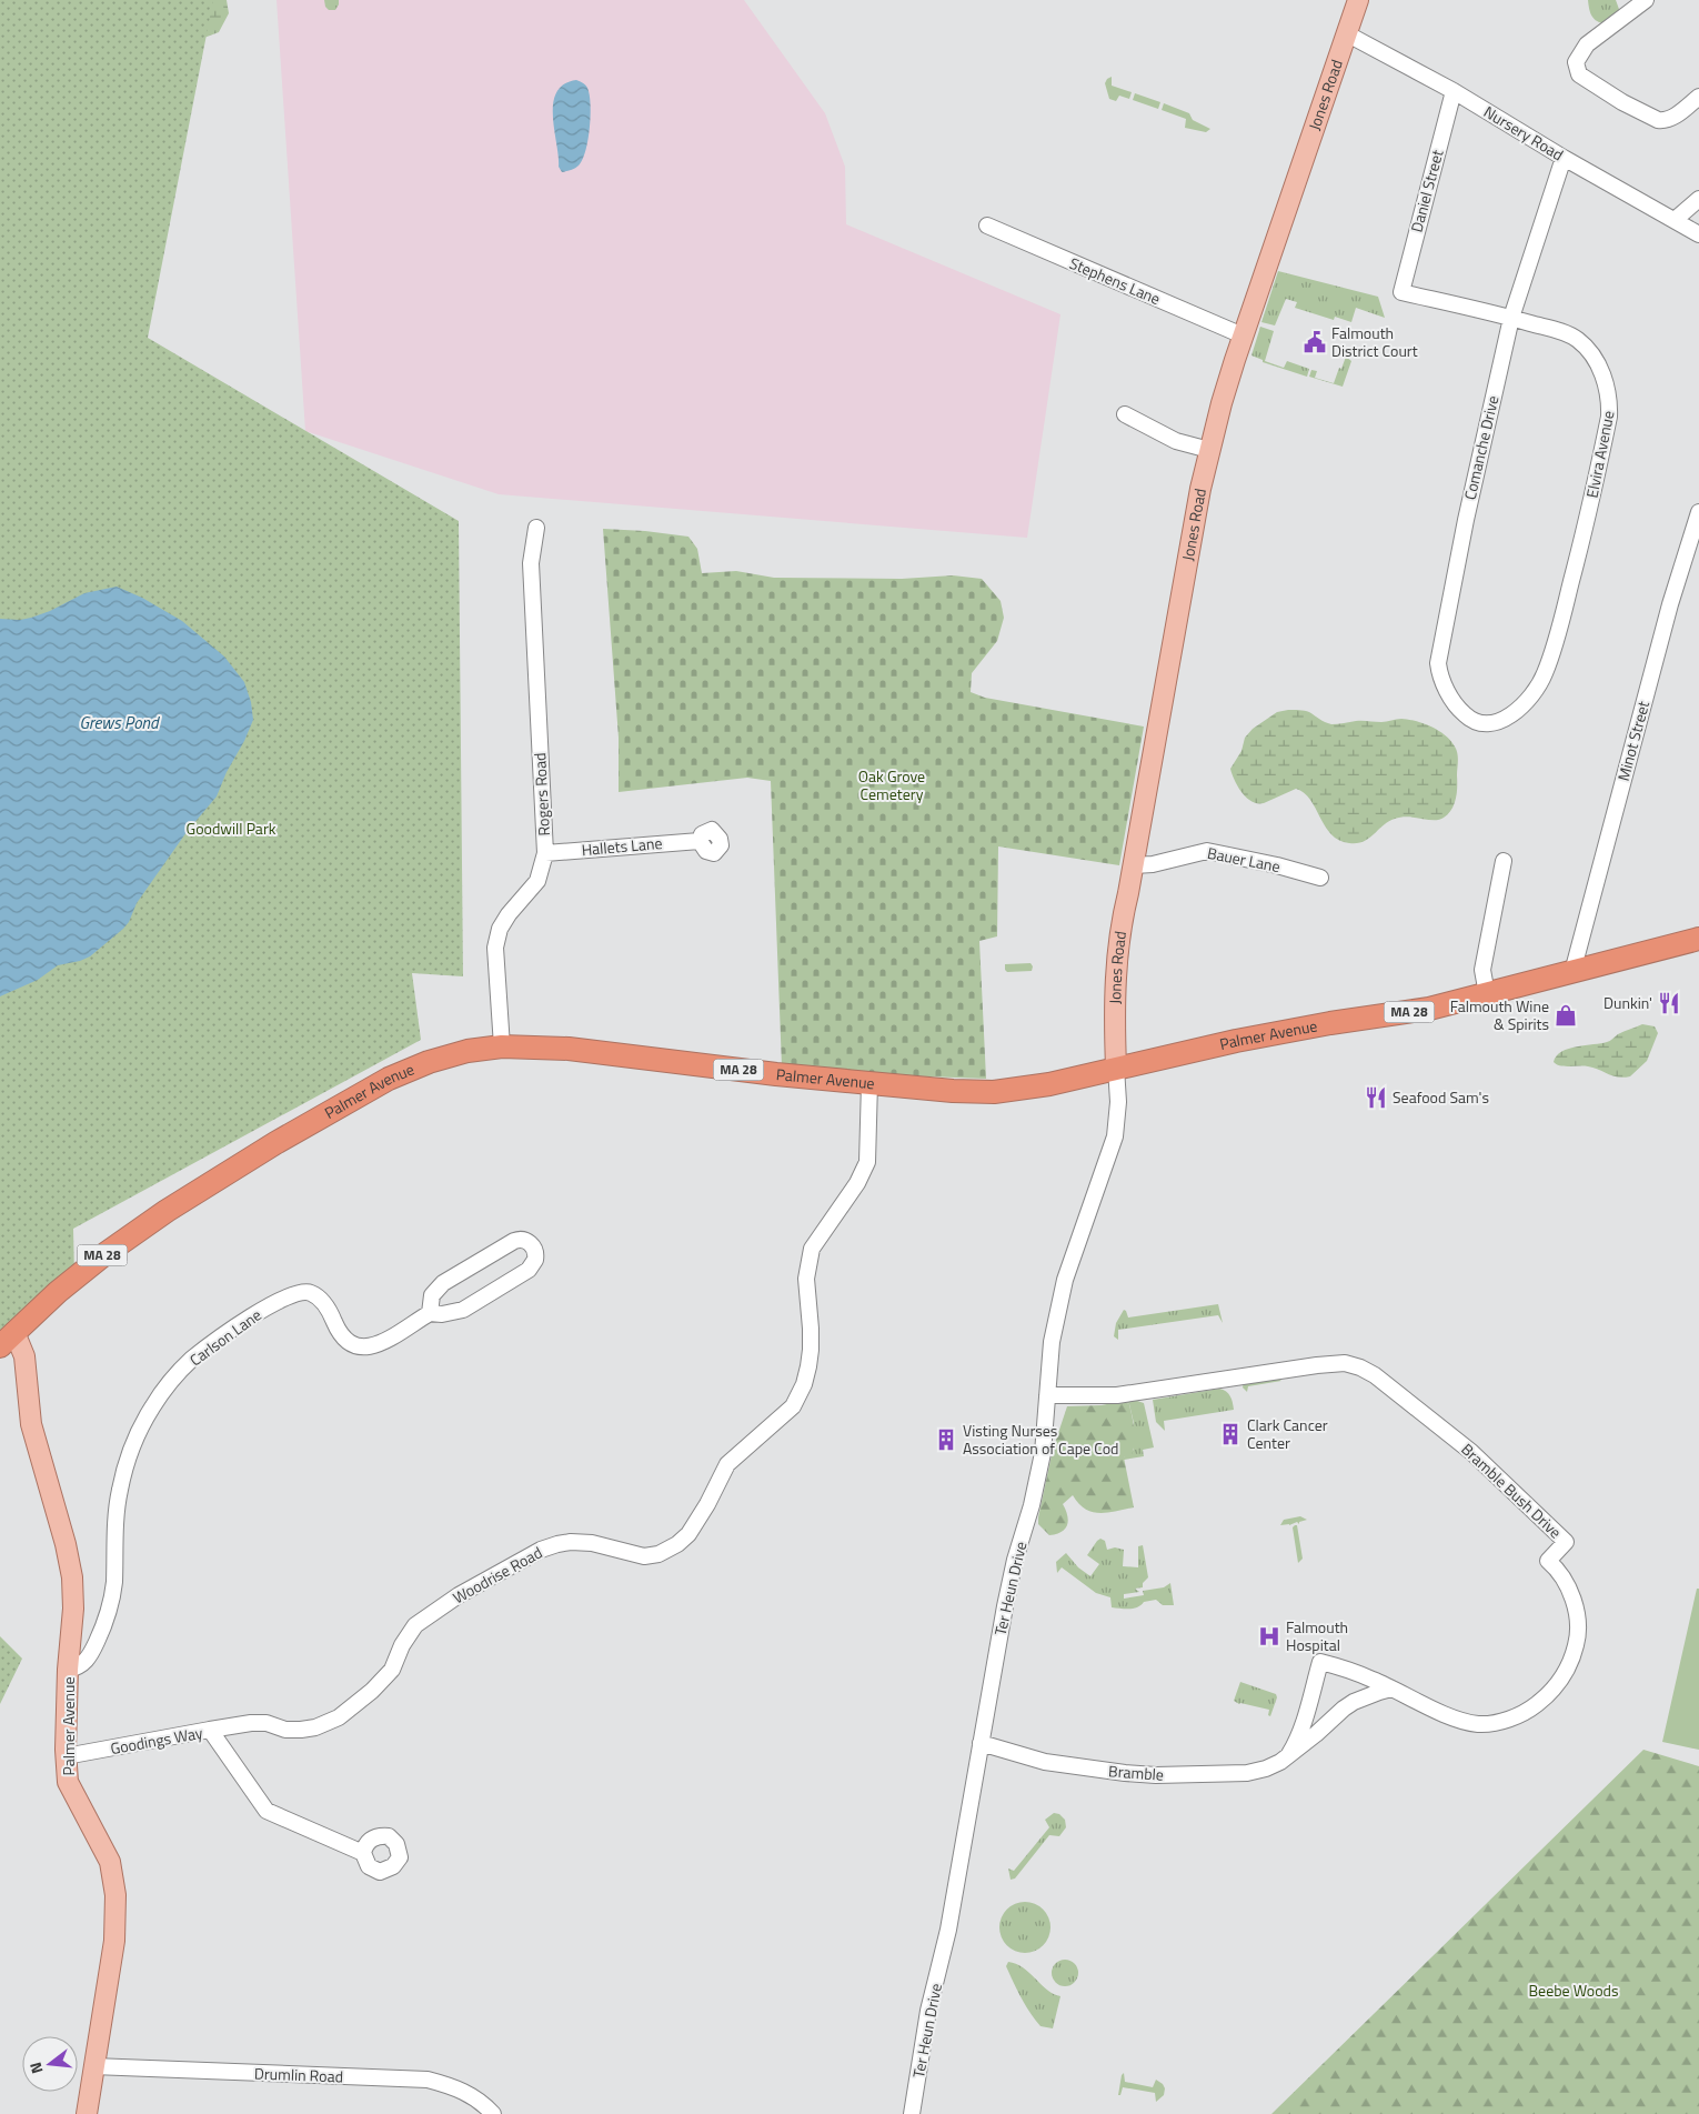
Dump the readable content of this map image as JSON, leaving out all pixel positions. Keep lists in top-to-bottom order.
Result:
{
  "streets": {
    "highway": ["MA 28", "Palmer Avenue"],
    "main road": ["Jones Road"],
    "street": [
      "Nursery Road",
      "Daniel Street",
      "Stephens Lane",
      "Comanche Drive",
      "Elvira Avenue",
      "Minot Street",
      "Rogers Road",
      "Hallets Lane",
      "Bauer Lane",
      "Carlson Lane",
      "Bramble Bush Drive",
      "Woodrise Road",
      "Ter Heun Drive",
      "Goodings Way",
      "Bramble",
      "Drumlin Road"
    ]
  },
  "crossings": [
    ["Jones Road", "Nursery Road"],
    ["Jones Road", "Stephens Lane"],
    ["Jones Road", "Bauer Lane"],
    ["Jones Road", "Palmer Avenue"],
    ["Jones Road", "Ter Heun Drive"],
    ["Nursery Road", "Daniel Street"],
    ["Nursery Road", "Comanche Drive"],
    ["Daniel Street", "Elvira Avenue"],
    ["Comanche Drive", "Elvira Avenue"],
    ["Minot Street", "Palmer Avenue"],
    ["Rogers Road", "Hallets Lane"],
    ["Rogers Road", "Palmer Avenue"],
    ["Palmer Avenue", "Carlson Lane"],
    ["Palmer Avenue", "Woodrise Road"],
    ["Palmer Avenue", "Ter Heun Drive"],
    ["Palmer Avenue", "Goodings Way"],
    ["Palmer Avenue", "Drumlin Road"],
    ["Bramble Bush Drive", "Ter Heun Drive"],
    ["Bramble Bush Drive", "Bramble"],
    ["Woodrise Road", "Goodings Way"],
    ["Ter Heun Drive", "Bramble"]
  ],
  "water": ["Grews Pond"],
  "parks": ["Oak Grove Cemetery", "Goodwill Park", "Beebe Woods"],
  "places": {
    "public building": ["Falmouth District Court"],
    "restaurant": ["Dunkin'", "Seafood Sam's"],
    "shop": ["Falmouth Wine & Spirits"],
    "building": ["Clark Cancer Center", "Visting Nurses Association of Cape Cod"],
    "hospital": ["Falmouth Hospital"]
  },
  "north": "left"
}
